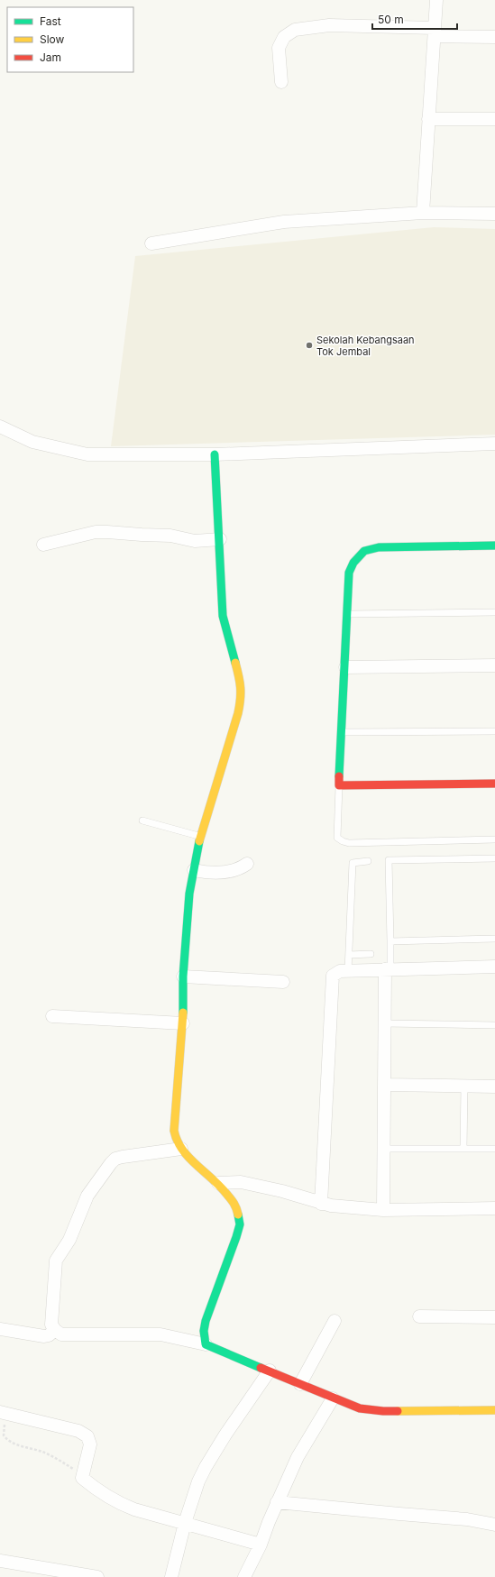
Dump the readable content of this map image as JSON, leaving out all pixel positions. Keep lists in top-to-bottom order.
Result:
{
  "places": ["Sekolah Kebangsaan Tok Jembal"],
  "legend": ["Fast", "Slow", "Jam"],
  "scale_bar": "50 m"
}
